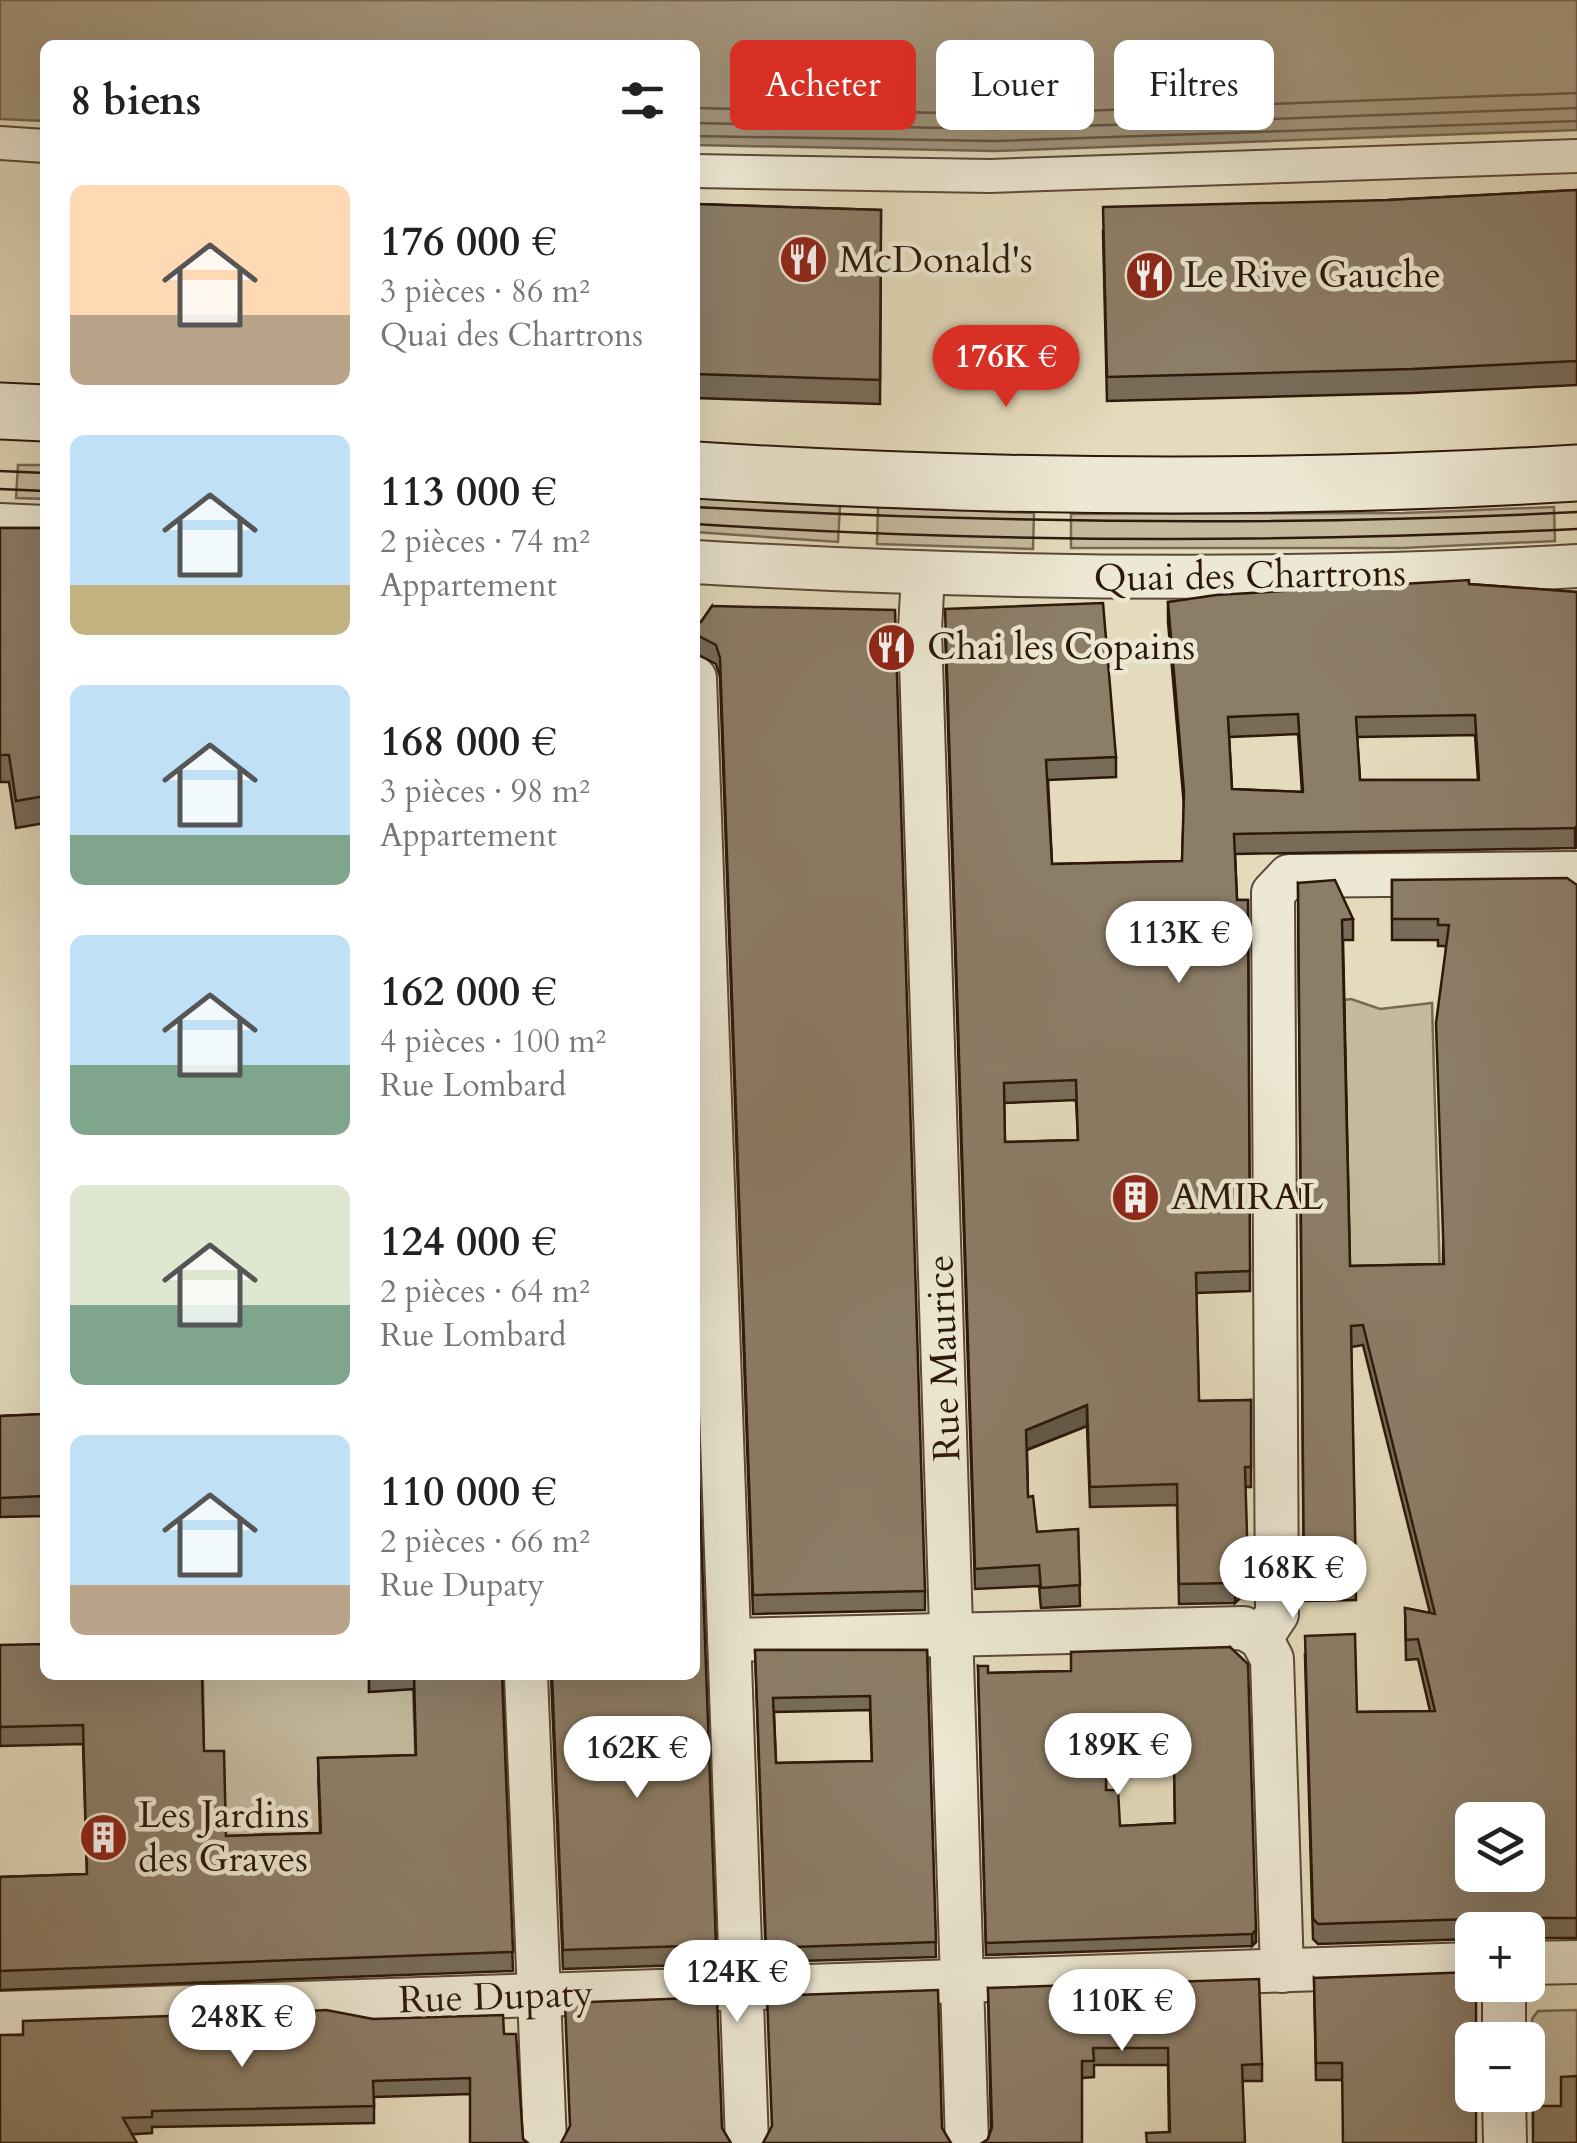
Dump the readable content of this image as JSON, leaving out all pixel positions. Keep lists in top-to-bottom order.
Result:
{
  "streets": {
    "street": ["Quai des Chartrons", "Rue Maurice", "Rue Dupaty"]
  },
  "crossings": [
    ["Quai des Chartrons", "Rue Maurice"],
    ["Rue Maurice", "Rue Dupaty"]
  ],
  "places": {
    "restaurant": ["McDonald's", "Le Rive Gauche", "Chai les Copains"],
    "building": ["AMIRAL", "Les Jardins des Graves"]
  },
  "page": {
    "chip": ["Acheter", "Louer", "Filtres"],
    "heading": "8 biens",
    "list": [
      {
        "name": "176 000 €",
        "note": "3 pièces · 86 m² · Quai des Chartrons"
      },
      {
        "name": "113 000 €",
        "note": "2 pièces · 74 m² · Appartement"
      },
      {
        "name": "168 000 €",
        "note": "3 pièces · 98 m² · Appartement"
      },
      {
        "name": "162 000 €",
        "note": "4 pièces · 100 m² · Rue Lombard"
      },
      {
        "name": "124 000 €",
        "note": "2 pièces · 64 m² · Rue Lombard"
      },
      {
        "name": "110 000 €",
        "note": "2 pièces · 66 m² · Rue Dupaty"
      }
    ],
    "price": [
      "176K €",
      "113K €",
      "168K €",
      "189K €",
      "162K €",
      "124K €",
      "110K €",
      "248K €"
    ],
    "map_buttons": ["+", "−"]
  }
}
